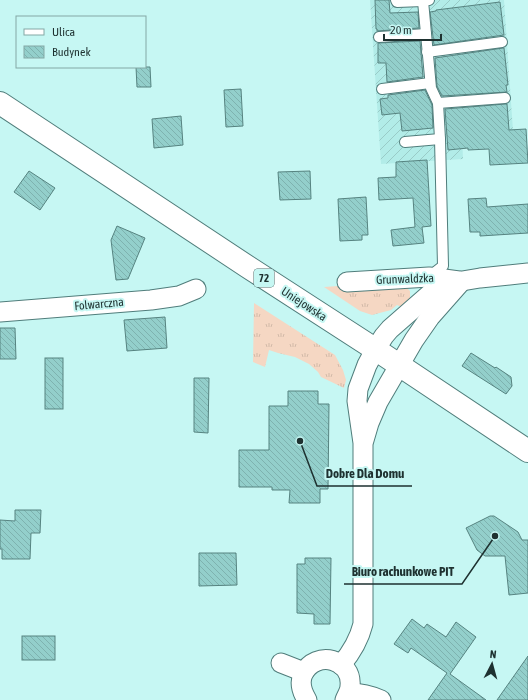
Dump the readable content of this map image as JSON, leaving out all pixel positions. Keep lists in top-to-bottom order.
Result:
{
  "streets": {
    "main road": ["72", "Uniejowska"],
    "street": ["Grunwaldzka", "Folwarczna"]
  },
  "crossings": [
    ["Grunwaldzka", "Uniejowska"]
  ],
  "places": ["Dobre Dla Domu", "Biuro rachunkowe PIT"],
  "legend": ["Ulica", "Budynek"],
  "scale_bar": "20 m",
  "north": "top"
}
